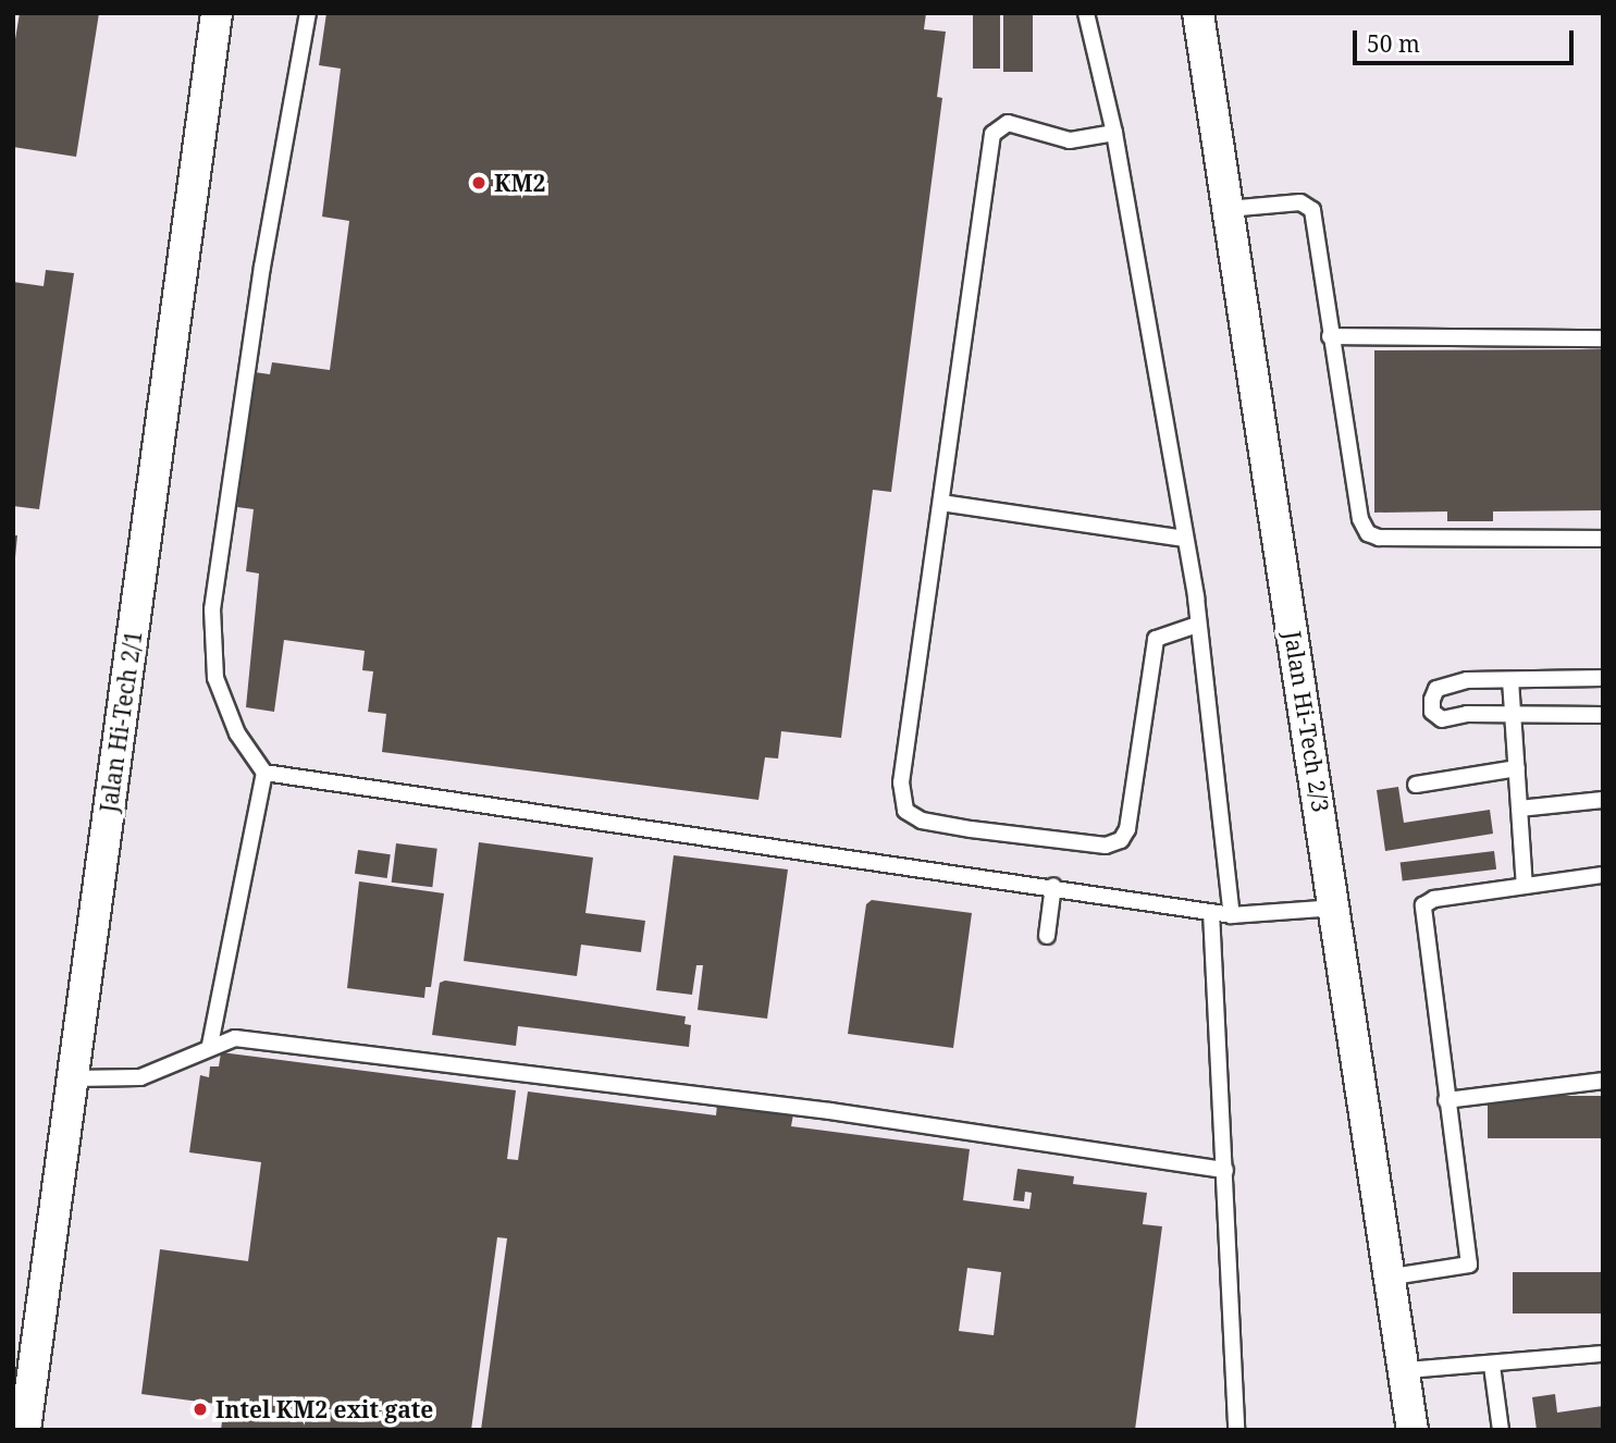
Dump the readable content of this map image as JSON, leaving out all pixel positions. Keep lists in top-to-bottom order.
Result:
{
  "streets": {
    "street": ["Jalan Hi-Tech 2/1", "Jalan Hi-Tech 2/3"]
  },
  "places": ["KM2", "Intel KM2 exit gate"],
  "scale_bar": "50 m"
}
